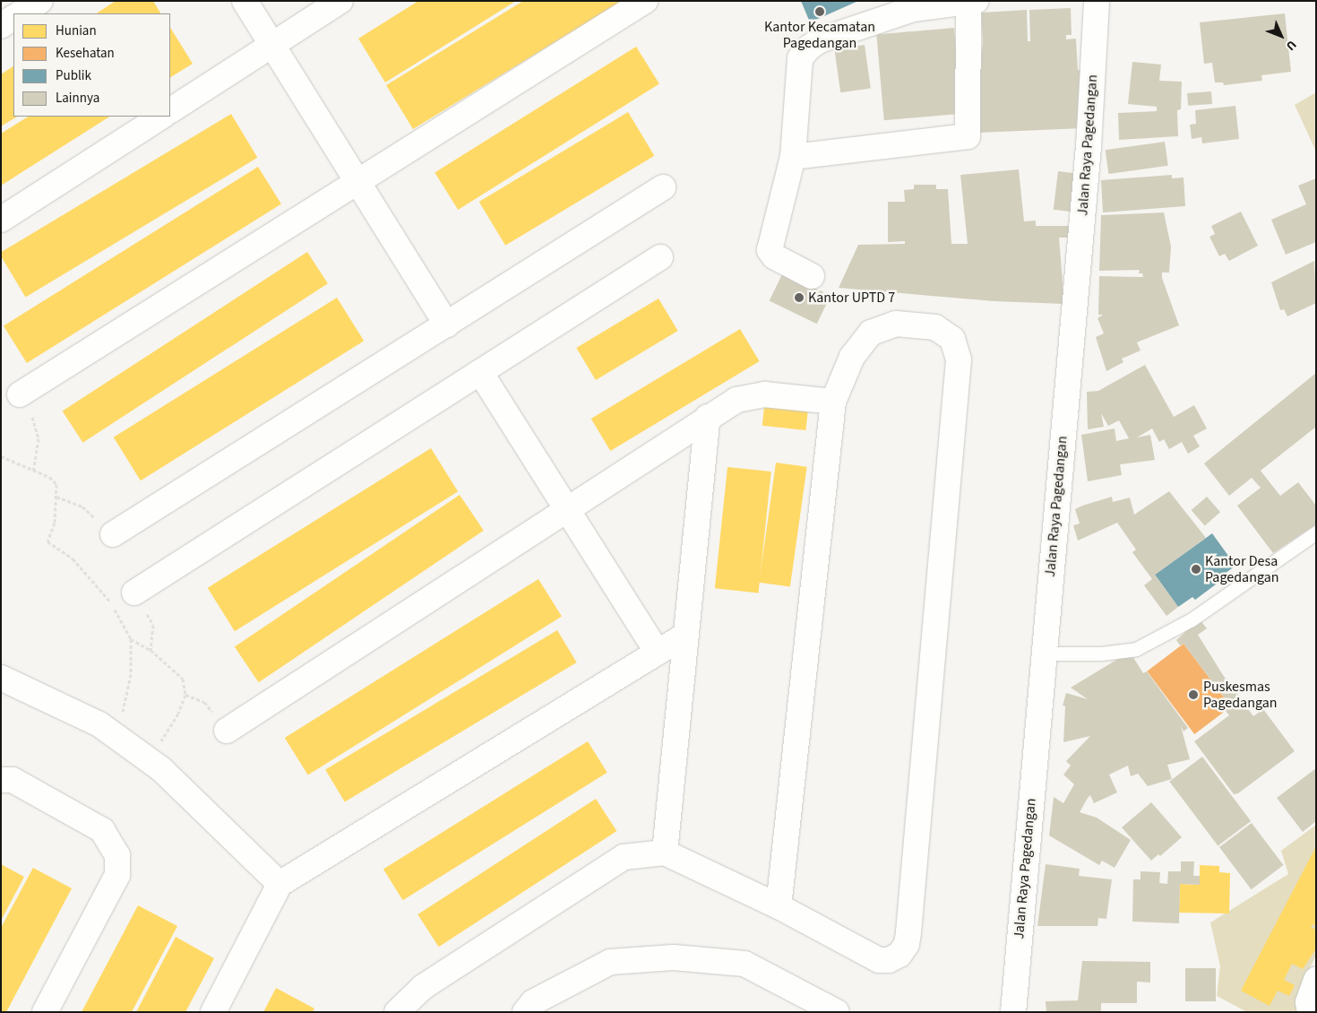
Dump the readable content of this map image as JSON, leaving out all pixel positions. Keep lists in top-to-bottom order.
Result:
{
  "streets": {
    "street": ["Jalan Raya Pagedangan"]
  },
  "places": [
    "Kantor Kecamatan Pagedangan",
    "Kantor UPTD 7",
    "Kantor Desa Pagedangan",
    "Puskesmas Pagedangan"
  ],
  "legend": [
    "Hunian",
    "Kesehatan",
    "Publik",
    "Lainnya"
  ],
  "north": "bottom right"
}
